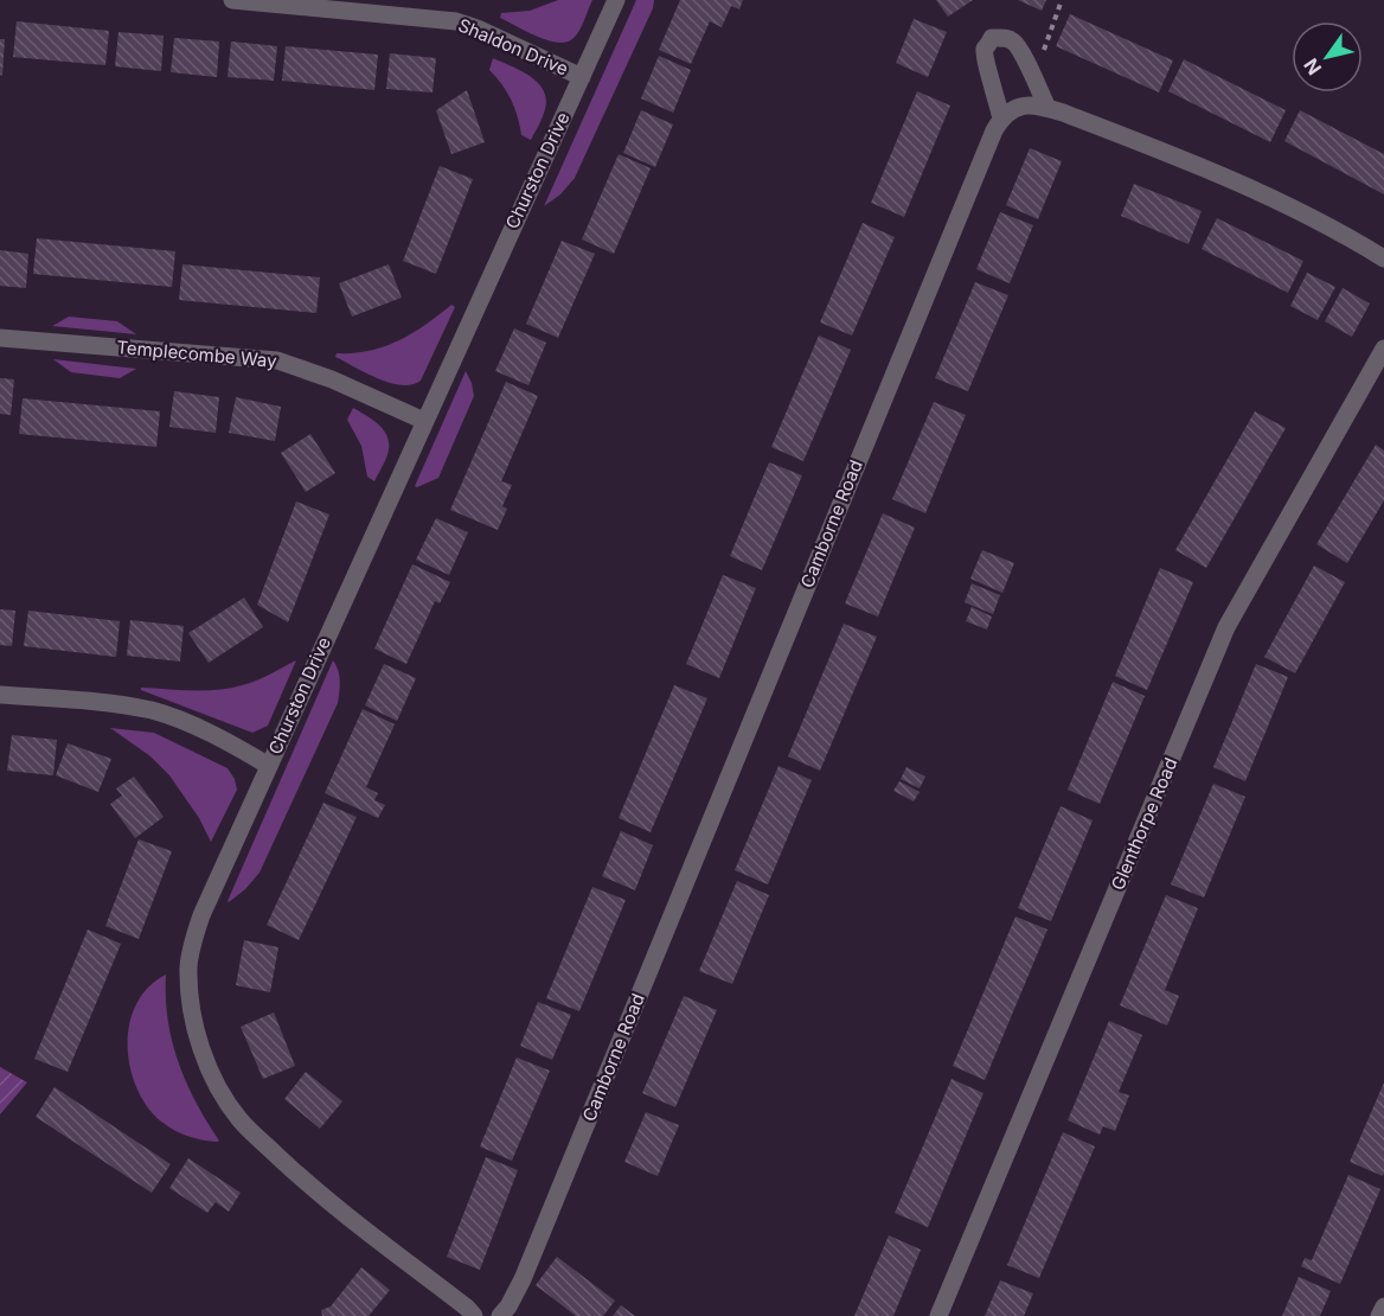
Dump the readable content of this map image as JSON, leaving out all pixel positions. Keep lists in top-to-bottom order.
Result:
{
  "streets": {
    "street": [
      "Shaldon Drive",
      "Churston Drive",
      "Templecombe Way",
      "Camborne Road",
      "Glenthorpe Road"
    ]
  },
  "crossings": [
    ["Shaldon Drive", "Churston Drive"],
    ["Churston Drive", "Templecombe Way"]
  ],
  "north": "bottom left"
}
